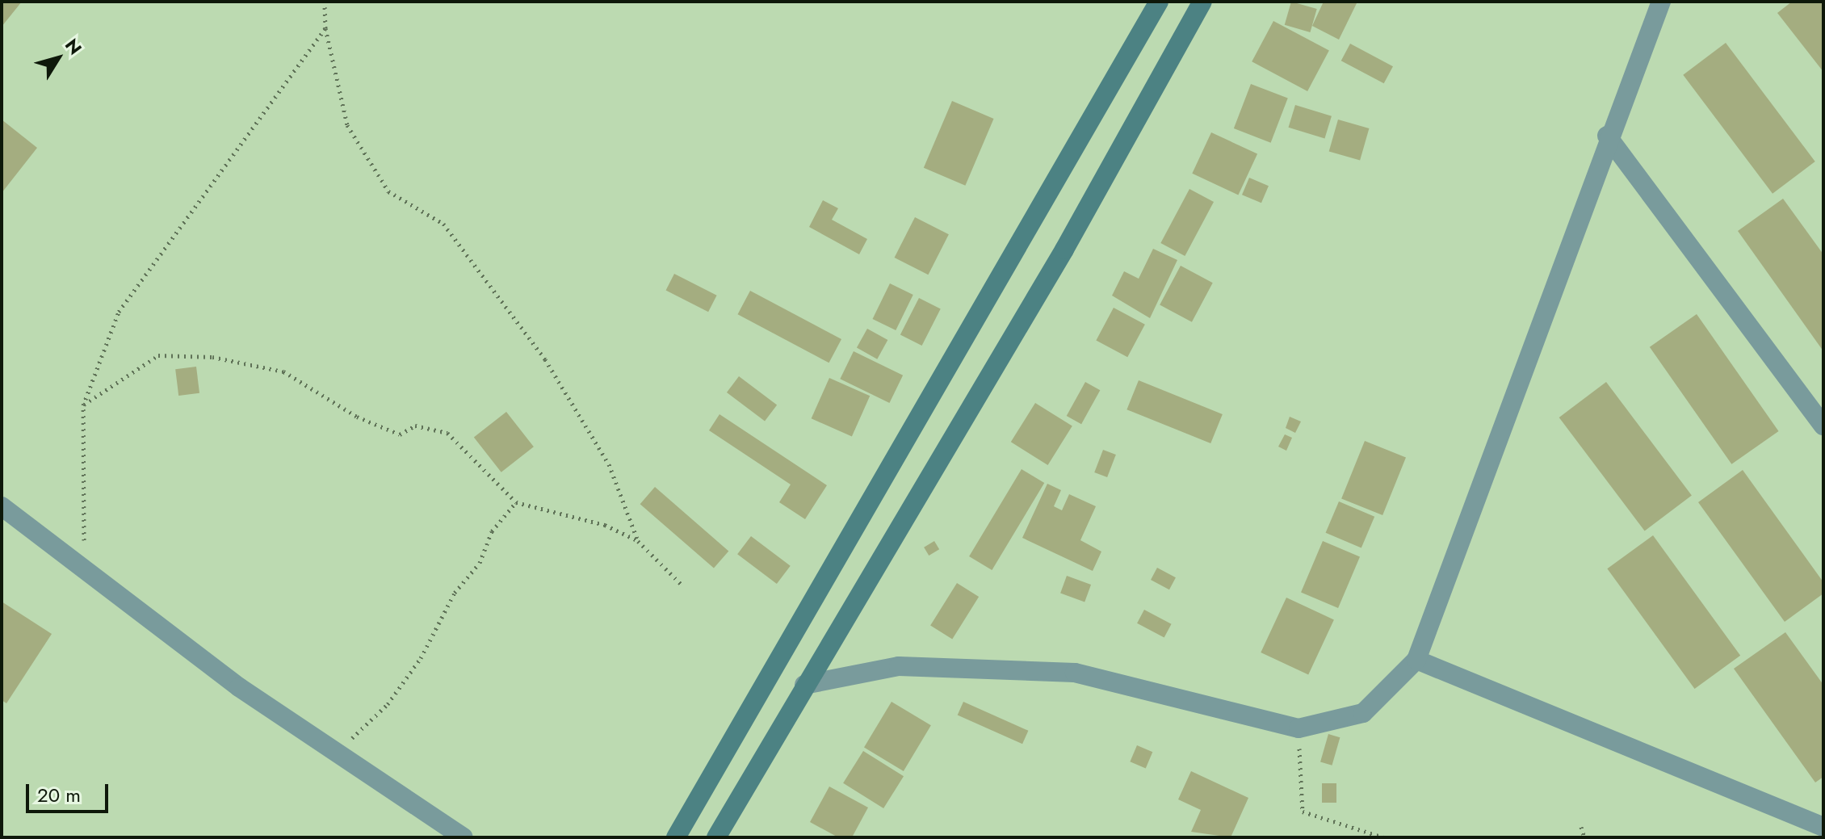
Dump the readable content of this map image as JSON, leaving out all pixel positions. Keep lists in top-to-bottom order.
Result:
{
  "scale_bar": "20 m",
  "north": "top right"
}
